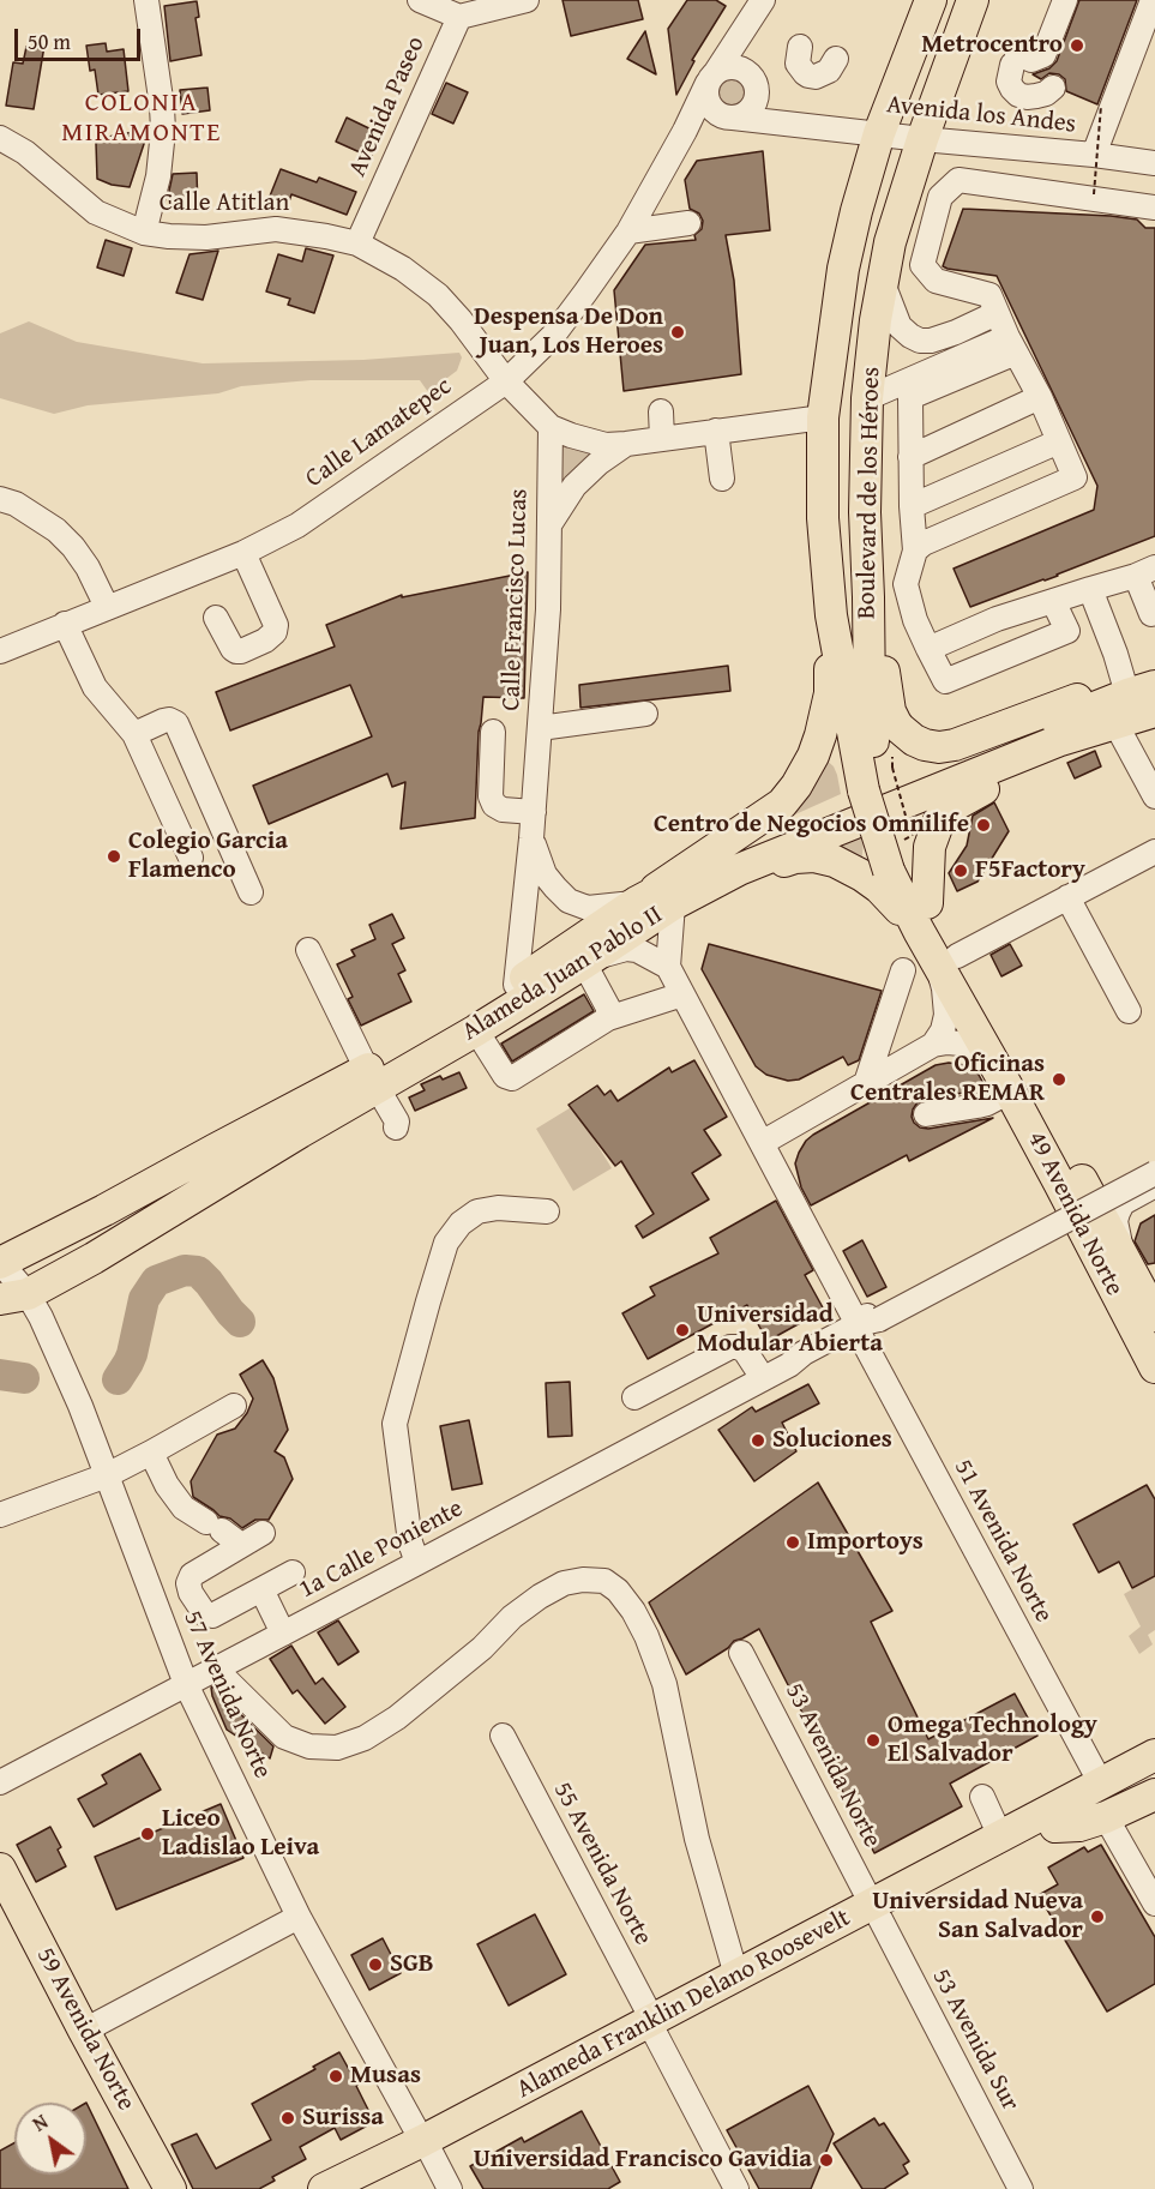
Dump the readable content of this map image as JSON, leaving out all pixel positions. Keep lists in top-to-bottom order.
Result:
{
  "streets": {
    "main road": [
      "Boulevard de los Héroes",
      "Alameda Juan Pablo II",
      "49 Avenida Norte",
      "Alameda Franklin Delano Roosevelt",
      "59 Avenida Norte"
    ],
    "street": [
      "Avenida Paseo",
      "Avenida los Andes",
      "Calle Atitlan",
      "Calle Lamatepec",
      "Calle Francisco Lucas",
      "51 Avenida Norte",
      "1a Calle Poniente",
      "57 Avenida Norte",
      "53 Avenida Norte",
      "55 Avenida Norte",
      "53 Avenida Sur"
    ]
  },
  "crossings": [
    ["Avenida Paseo", "Calle Atitlan"],
    ["Avenida los Andes", "Calle Lamatepec"],
    ["Avenida los Andes", "Boulevard de los Héroes"],
    ["Calle Atitlan", "Calle Lamatepec"],
    ["Boulevard de los Héroes", "49 Avenida Norte"],
    ["Calle Francisco Lucas", "Alameda Juan Pablo II"],
    ["Alameda Juan Pablo II", "57 Avenida Norte"],
    ["51 Avenida Norte", "1a Calle Poniente"],
    ["1a Calle Poniente", "57 Avenida Norte"],
    ["57 Avenida Norte", "Alameda Franklin Delano Roosevelt"],
    ["53 Avenida Norte", "Alameda Franklin Delano Roosevelt"],
    ["53 Avenida Norte", "53 Avenida Sur"],
    ["55 Avenida Norte", "Alameda Franklin Delano Roosevelt"],
    ["Alameda Franklin Delano Roosevelt", "53 Avenida Sur"]
  ],
  "districts": ["COLONIA MIRAMONTE"],
  "places": [
    "Metrocentro",
    "Despensa De Don Juan, Los Heroes",
    "Centro de Negocios Omnilife",
    "Colegio Garcia Flamenco",
    "F5Factory",
    "Oficinas Centrales REMAR",
    "Universidad Modular Abierta",
    "Soluciones",
    "Importoys",
    "Omega Technology El Salvador",
    "Liceo Ladislao Leiva",
    "Universidad Nueva San Salvador",
    "SGB",
    "Musas",
    "Surissa",
    "Universidad Francisco Gavidia"
  ],
  "scale_bar": "50 m",
  "north": "top left"
}
